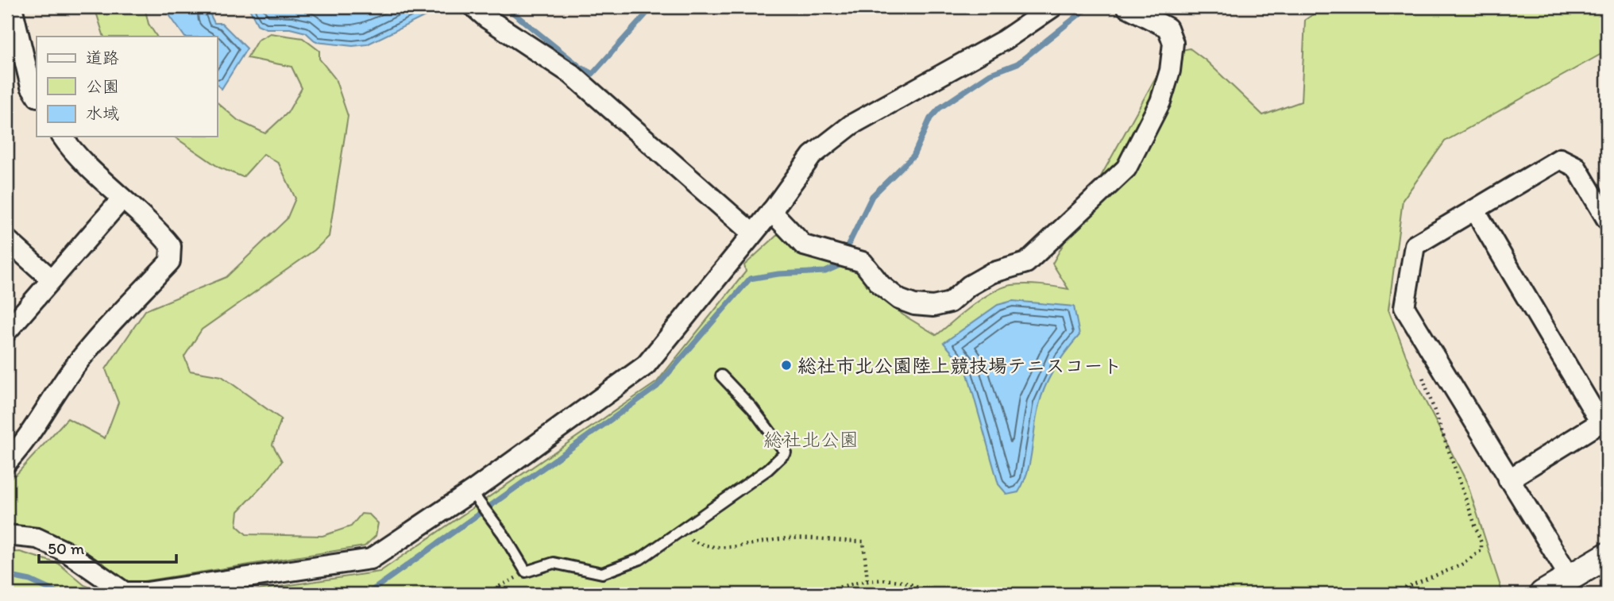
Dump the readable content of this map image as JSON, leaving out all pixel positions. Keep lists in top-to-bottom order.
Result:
{
  "parks": ["総社北公園"],
  "places": ["総社市北公園陸上競技場テニスコート"],
  "legend": ["道路", "公園", "水域"],
  "scale_bar": "50 m"
}
